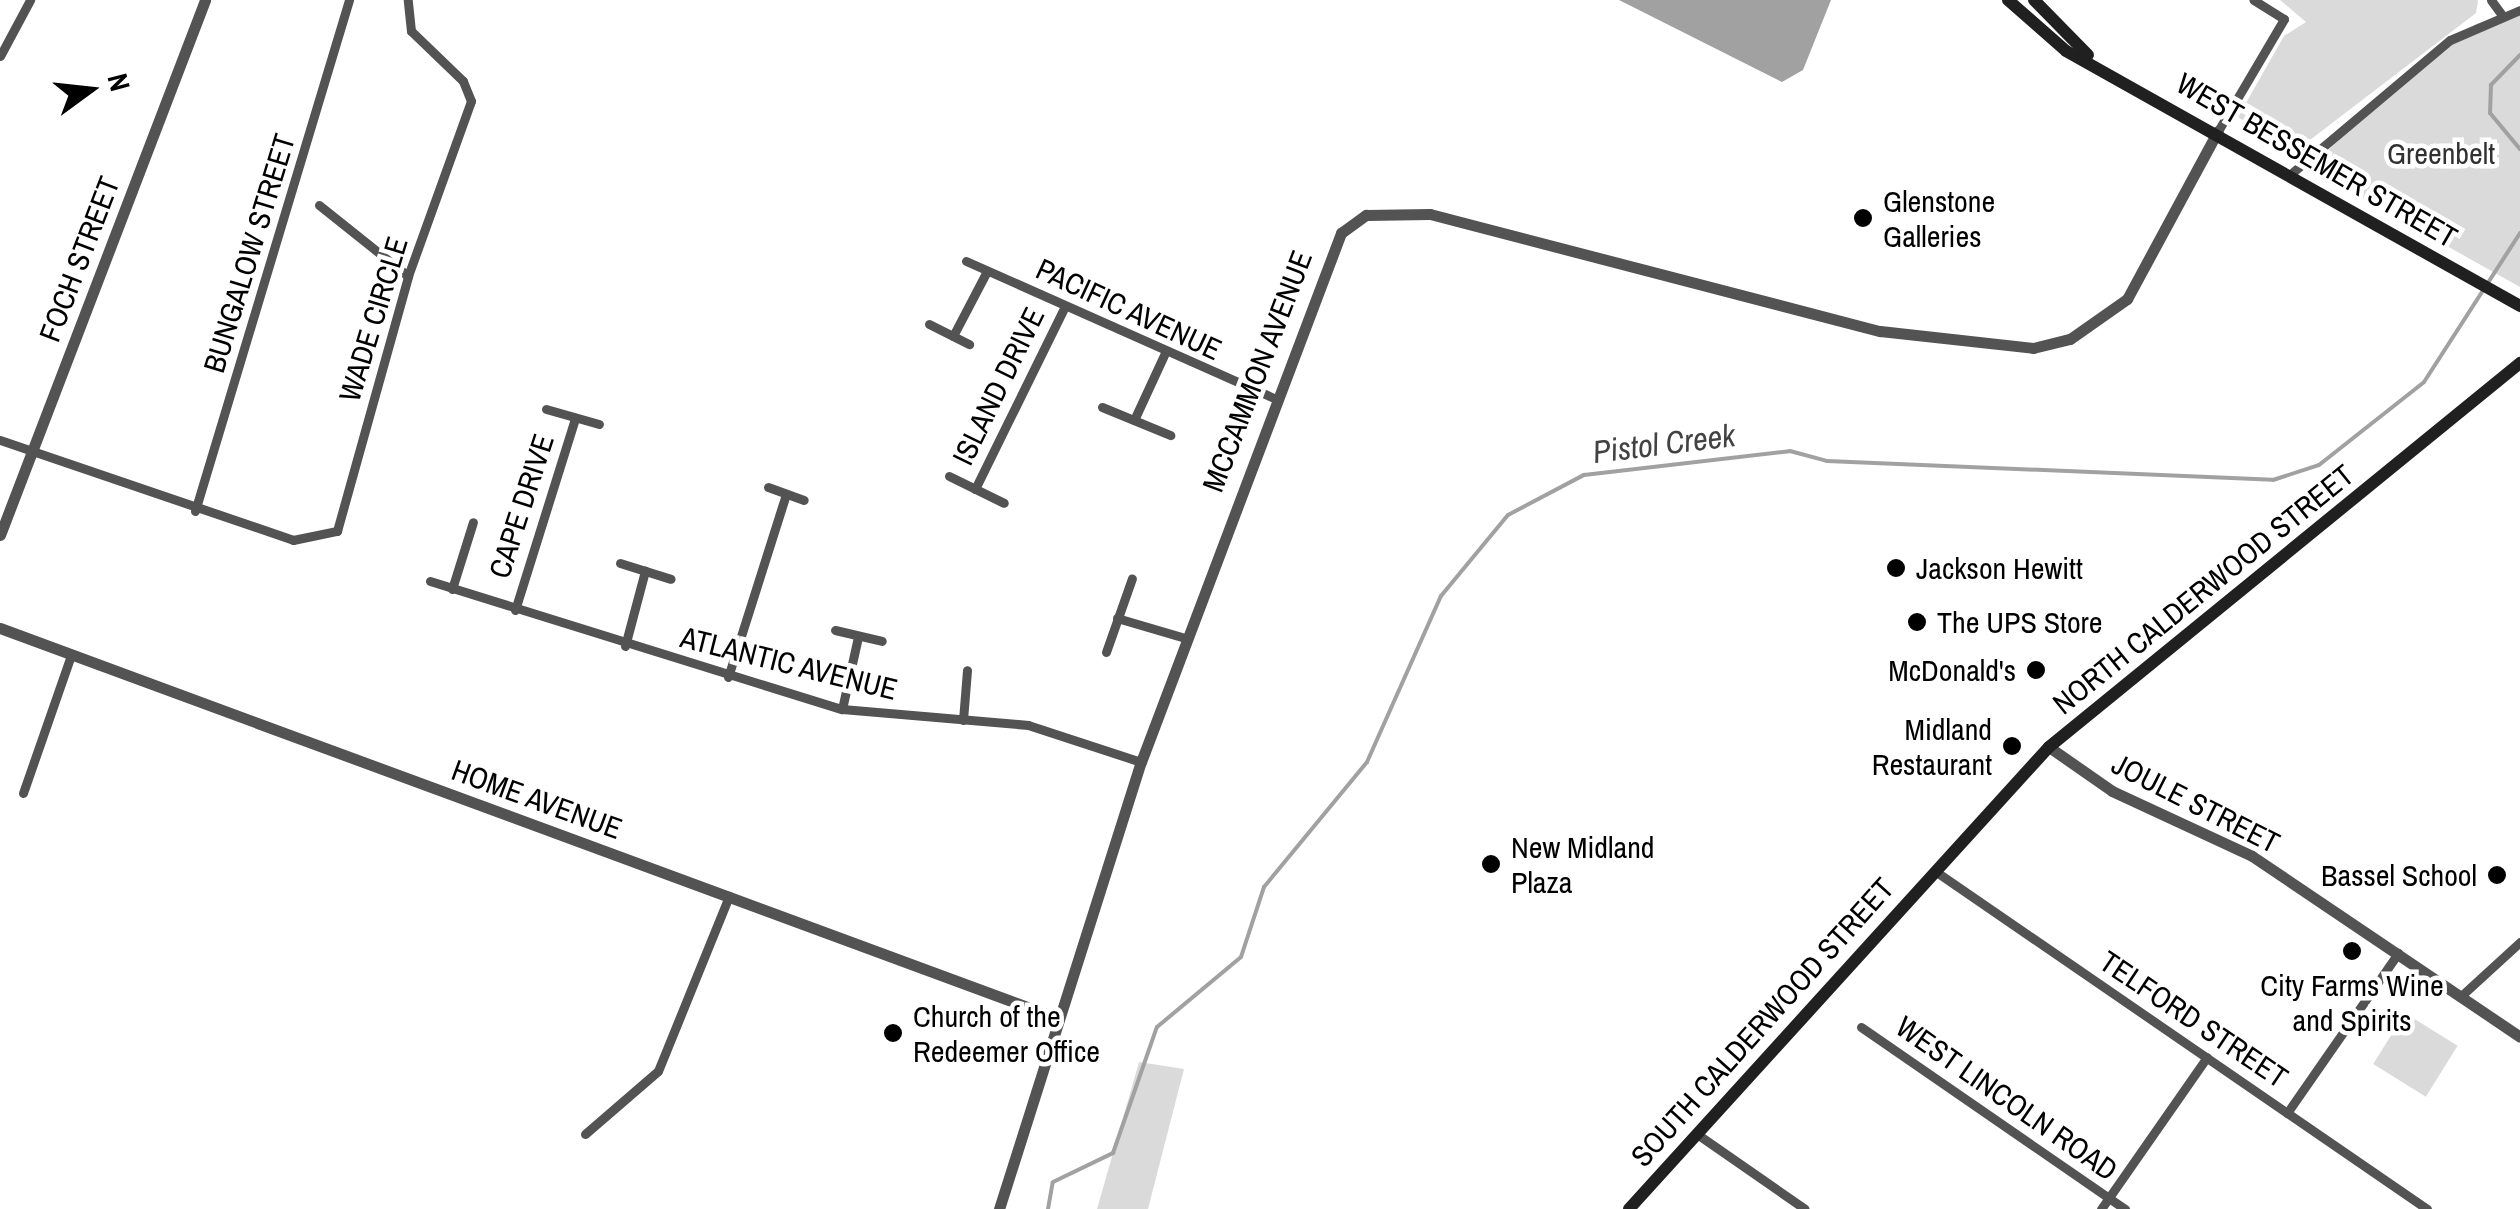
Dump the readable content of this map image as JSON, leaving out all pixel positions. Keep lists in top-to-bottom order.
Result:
{
  "streets": {
    "main road": ["WEST BESSEMER STREET", "NORTH CALDERWOOD STREET", "SOUTH CALDERWOOD STREET"],
    "street": [
      "BUNGALOW STREET",
      "FOCH STREET",
      "PACIFIC AVENUE",
      "WADE CIRCLE",
      "MCCAMMON AVENUE",
      "ISLAND DRIVE",
      "CAPE DRIVE",
      "ATLANTIC AVENUE",
      "HOME AVENUE",
      "JOULE STREET",
      "TELFORD STREET",
      "WEST LINCOLN ROAD"
    ]
  },
  "crossings": [
    ["WEST BESSEMER STREET", "MCCAMMON AVENUE"],
    ["BUNGALOW STREET", "WADE CIRCLE"],
    ["PACIFIC AVENUE", "MCCAMMON AVENUE"],
    ["PACIFIC AVENUE", "ISLAND DRIVE"],
    ["MCCAMMON AVENUE", "ATLANTIC AVENUE"],
    ["MCCAMMON AVENUE", "HOME AVENUE"],
    ["CAPE DRIVE", "ATLANTIC AVENUE"],
    ["NORTH CALDERWOOD STREET", "JOULE STREET"],
    ["NORTH CALDERWOOD STREET", "TELFORD STREET"],
    ["NORTH CALDERWOOD STREET", "SOUTH CALDERWOOD STREET"],
    ["TELFORD STREET", "SOUTH CALDERWOOD STREET"]
  ],
  "water": ["Pistol Creek"],
  "parks": ["Greenbelt"],
  "places": [
    "Glenstone Galleries",
    "Jackson Hewitt",
    "The UPS Store",
    "McDonald's",
    "Midland Restaurant",
    "New Midland Plaza",
    "Bassel School",
    "City Farms Wine and Spirits",
    "Church of the Redeemer Office"
  ],
  "north": "right"
}
